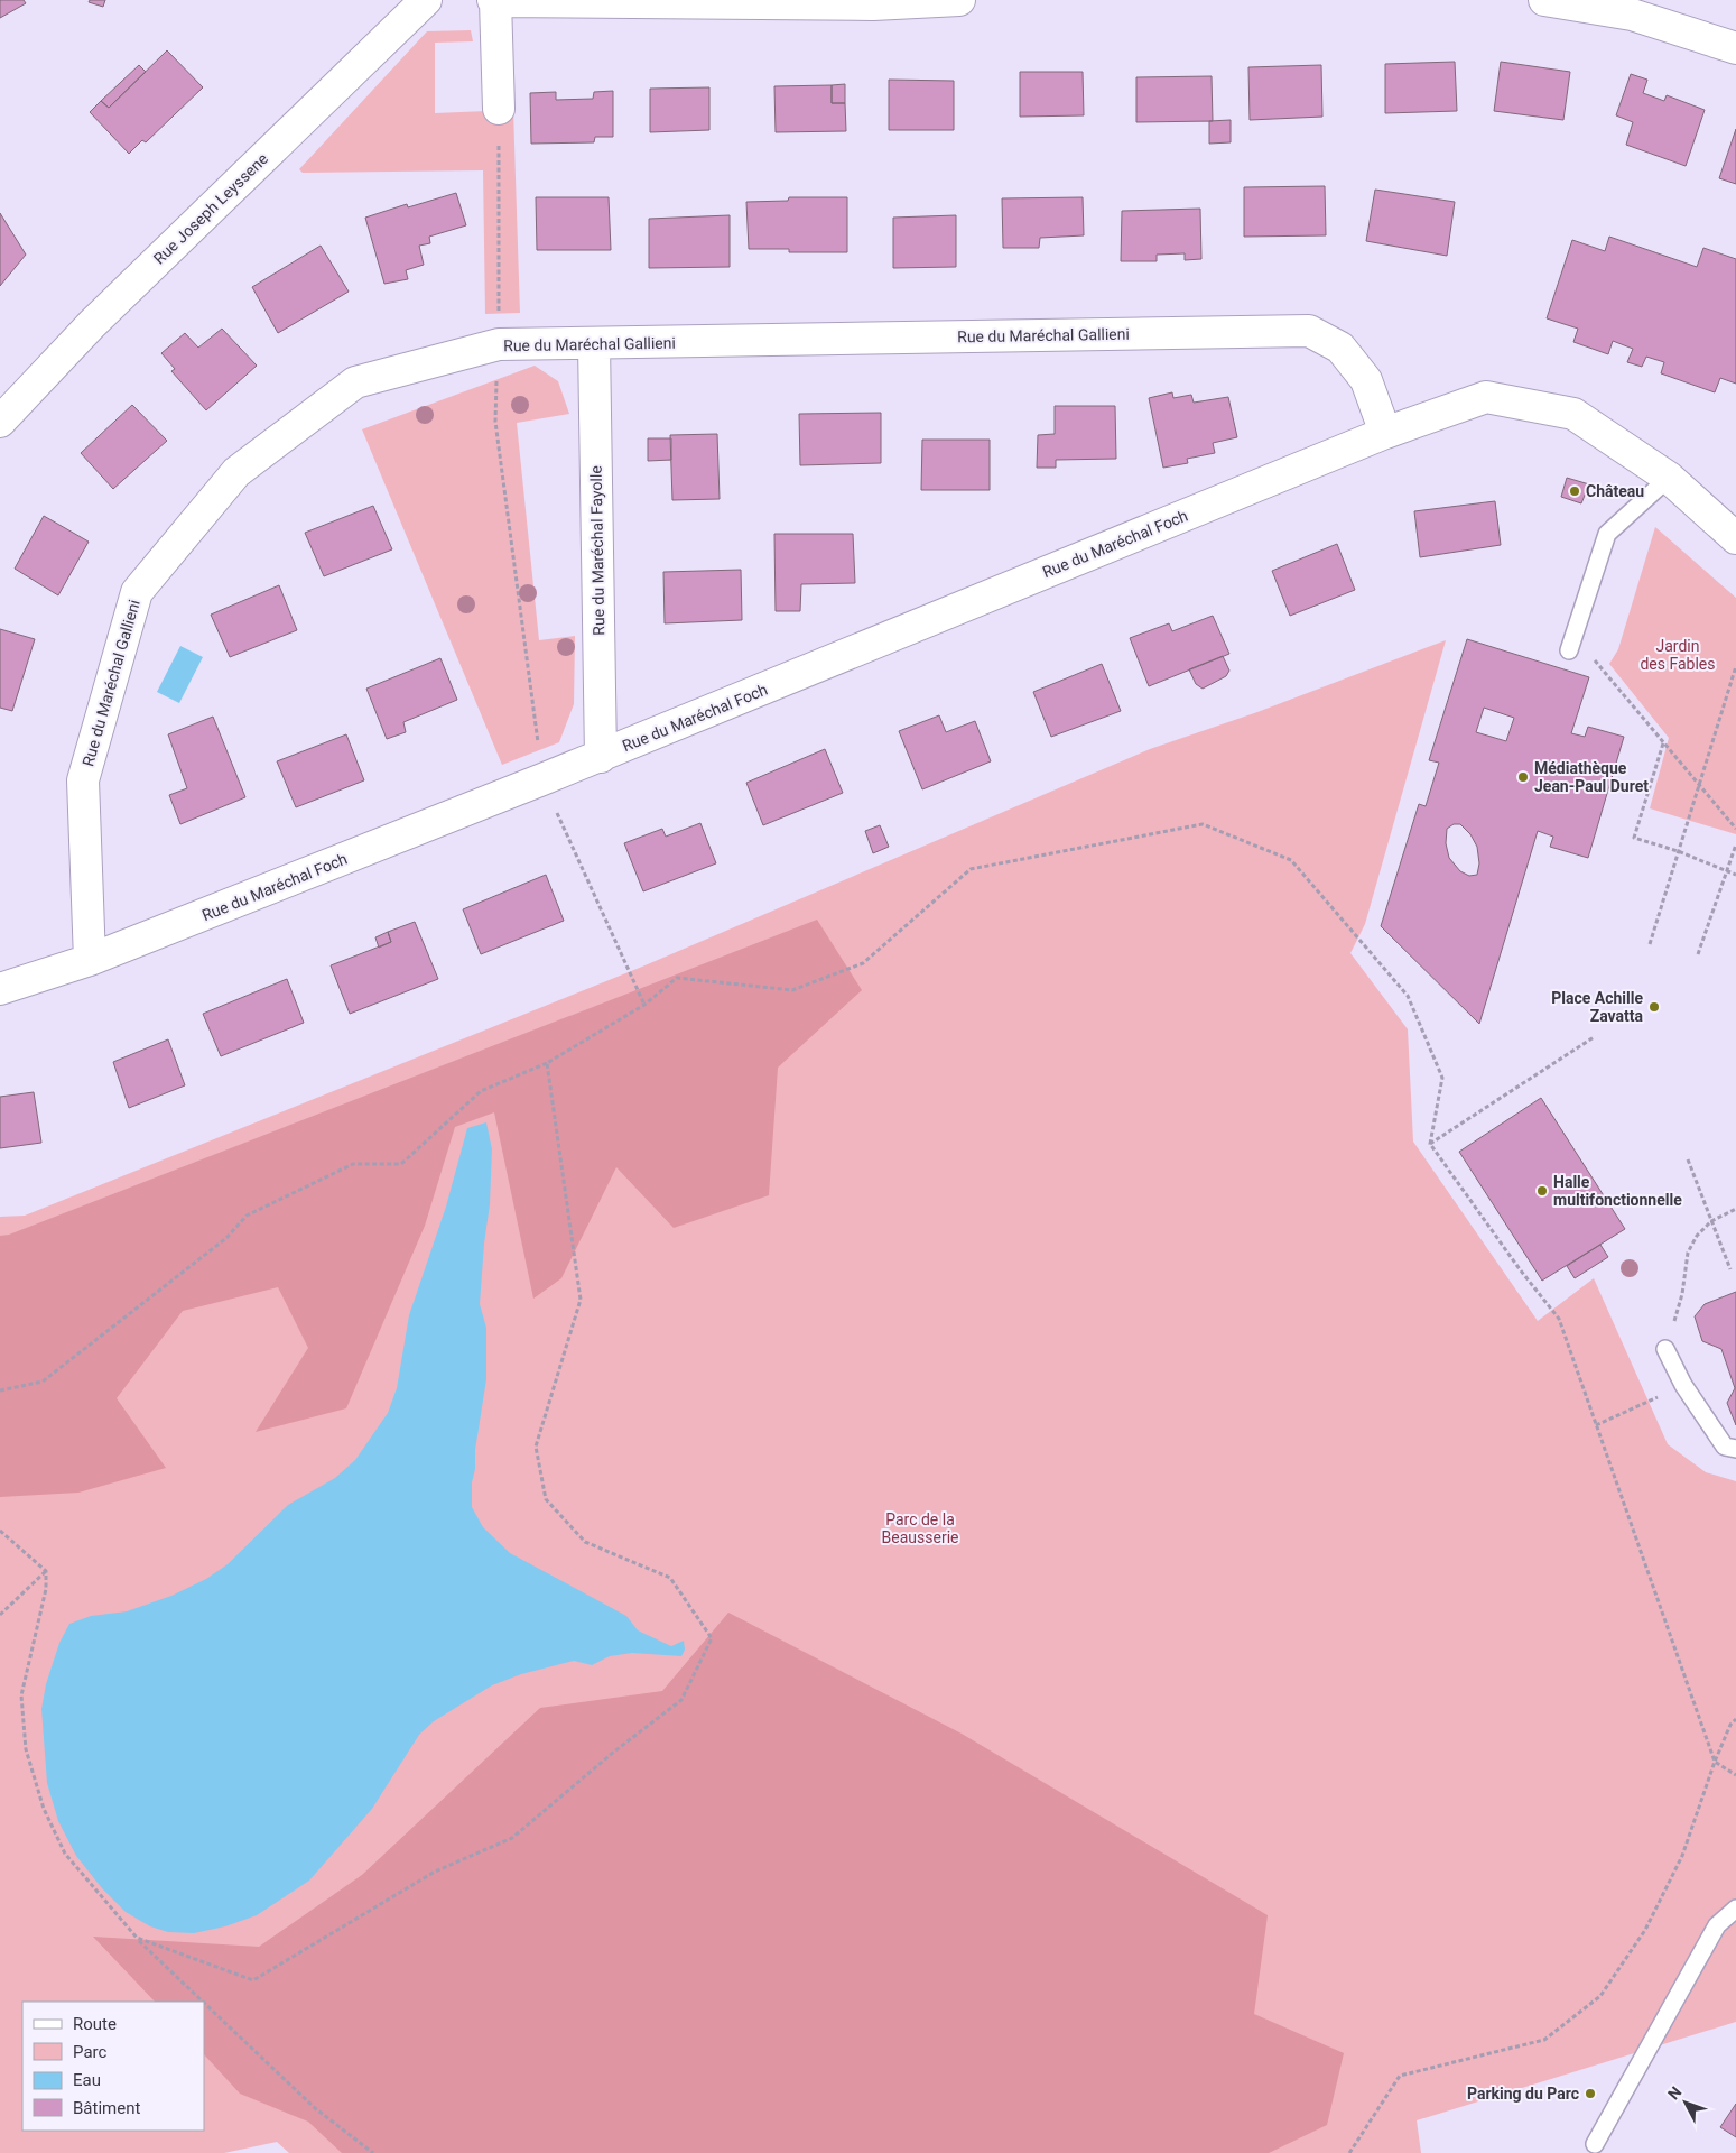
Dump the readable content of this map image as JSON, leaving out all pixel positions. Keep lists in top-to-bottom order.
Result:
{
  "streets": {
    "street": [
      "Rue Joseph Leyssene",
      "Rue du Maréchal Gallieni",
      "Rue du Maréchal Foch",
      "Rue du Maréchal Fayolle"
    ]
  },
  "crossings": [
    ["Rue du Maréchal Gallieni", "Rue du Maréchal Foch"],
    ["Rue du Maréchal Gallieni", "Rue du Maréchal Fayolle"],
    ["Rue du Maréchal Foch", "Rue du Maréchal Fayolle"]
  ],
  "parks": ["Jardin des Fables", "Parc de la Beausserie"],
  "places": [
    "Château",
    "Médiathèque Jean-Paul Duret",
    "Place Achille Zavatta",
    "Halle multifonctionnelle",
    "Parking du Parc"
  ],
  "legend": [
    "Route",
    "Parc",
    "Eau",
    "Bâtiment"
  ],
  "north": "top left"
}
